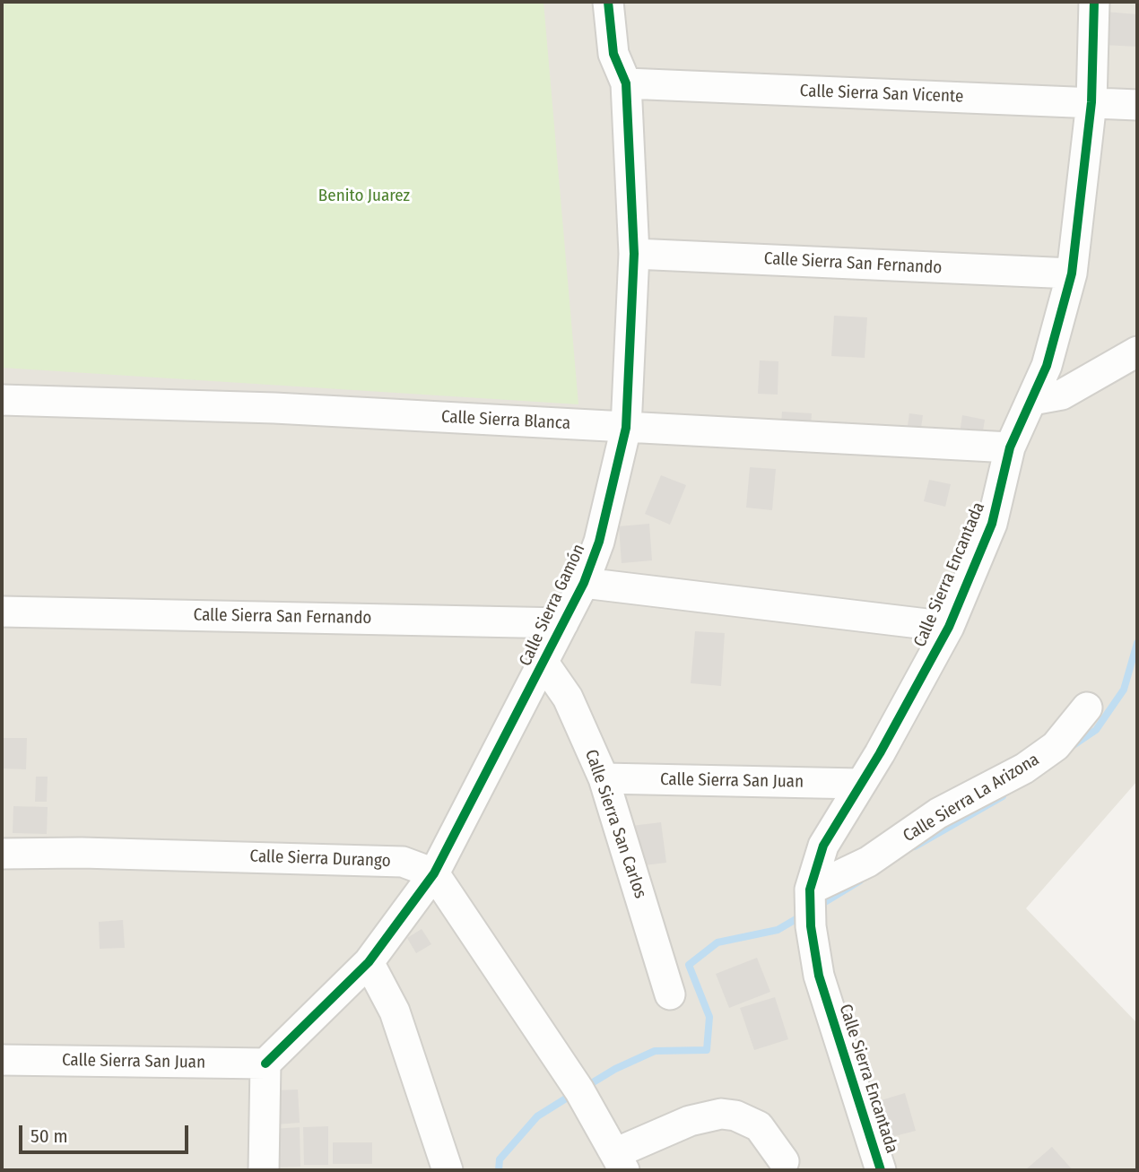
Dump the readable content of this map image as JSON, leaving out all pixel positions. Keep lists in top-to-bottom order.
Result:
{
  "streets": {
    "street": [
      "Calle Sierra San Vicente",
      "Calle Sierra San Fernando",
      "Calle Sierra Blanca",
      "Calle Sierra Encantada",
      "Calle Sierra Gamón",
      "Calle Sierra San Juan",
      "Calle Sierra La Arizona",
      "Calle Sierra San Carlos",
      "Calle Sierra Durango"
    ]
  },
  "crossings": [
    ["Calle Sierra San Vicente", "Calle Sierra Encantada"],
    ["Calle Sierra San Vicente", "Calle Sierra Gamón"],
    ["Calle Sierra San Fernando", "Calle Sierra Encantada"],
    ["Calle Sierra San Fernando", "Calle Sierra Gamón"],
    ["Calle Sierra Blanca", "Calle Sierra Encantada"],
    ["Calle Sierra Blanca", "Calle Sierra Gamón"],
    ["Calle Sierra Encantada", "Calle Sierra San Juan"],
    ["Calle Sierra Encantada", "Calle Sierra La Arizona"],
    ["Calle Sierra Gamón", "Calle Sierra San Juan"],
    ["Calle Sierra Gamón", "Calle Sierra San Carlos"],
    ["Calle Sierra Gamón", "Calle Sierra Durango"],
    ["Calle Sierra San Juan", "Calle Sierra San Carlos"]
  ],
  "parks": ["Benito Juarez"],
  "scale_bar": "50 m"
}
